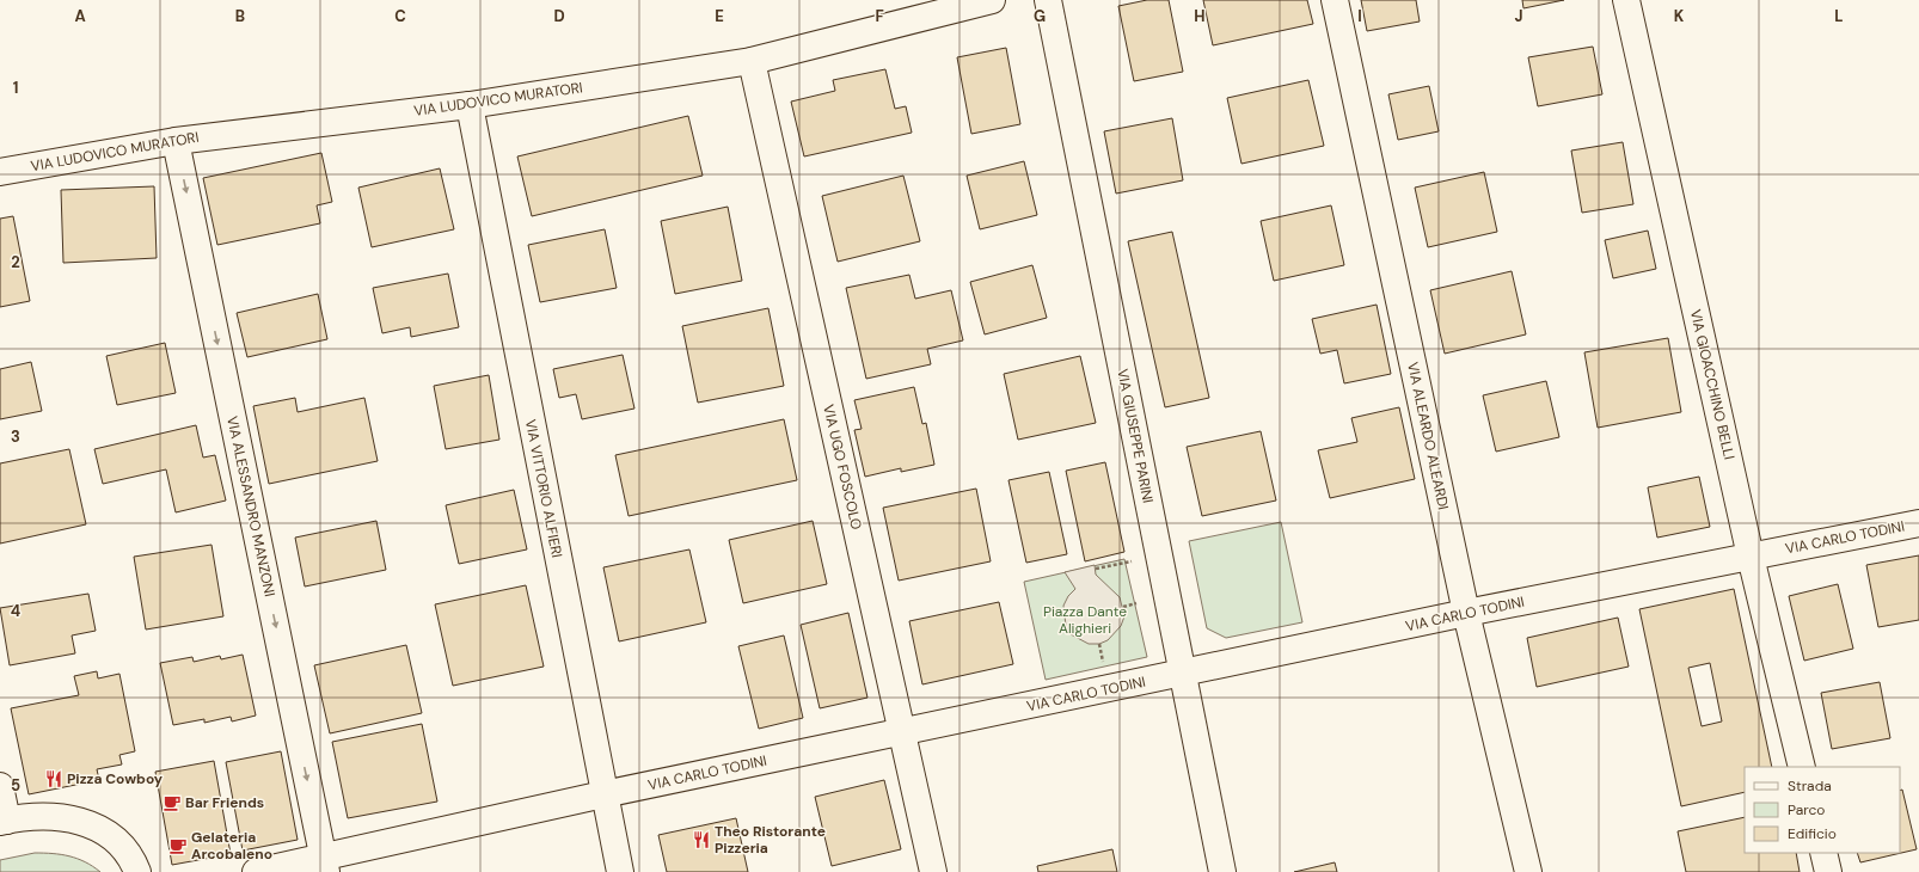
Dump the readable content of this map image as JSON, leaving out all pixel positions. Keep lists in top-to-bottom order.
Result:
{
  "streets": {
    "street": [
      "VIA LUDOVICO MURATORI",
      "VIA GIOACCHINO BELLI",
      "VIA GIUSEPPE PARINI",
      "VIA ALEARDO ALEARDI",
      "VIA UGO FOSCOLO",
      "VIA VITTORIO ALFIERI",
      "VIA ALESSANDRO MANZONI",
      "VIA CARLO TODINI"
    ]
  },
  "crossings": [
    ["VIA LUDOVICO MURATORI", "VIA UGO FOSCOLO"],
    ["VIA LUDOVICO MURATORI", "VIA VITTORIO ALFIERI"],
    ["VIA LUDOVICO MURATORI", "VIA ALESSANDRO MANZONI"],
    ["VIA GIOACCHINO BELLI", "VIA CARLO TODINI"],
    ["VIA GIUSEPPE PARINI", "VIA CARLO TODINI"],
    ["VIA ALEARDO ALEARDI", "VIA CARLO TODINI"],
    ["VIA UGO FOSCOLO", "VIA CARLO TODINI"],
    ["VIA VITTORIO ALFIERI", "VIA CARLO TODINI"],
    ["VIA ALESSANDRO MANZONI", "VIA CARLO TODINI"]
  ],
  "one_way": ["VIA ALESSANDRO MANZONI"],
  "parks": ["Piazza Dante Alighieri"],
  "places": {
    "restaurant": ["Pizza Cowboy", "Theo Ristorante Pizzeria"],
    "cafe": ["Bar Friends", "Gelateria Arcobaleno"]
  },
  "legend": ["Strada", "Parco", "Edificio"],
  "grid": {
    "columns": [
      "A",
      "B",
      "C",
      "D",
      "E",
      "F",
      "G",
      "H",
      "I",
      "J",
      "K",
      "L"
    ],
    "rows": [
      "1",
      "2",
      "3",
      "4",
      "5"
    ]
  }
}
